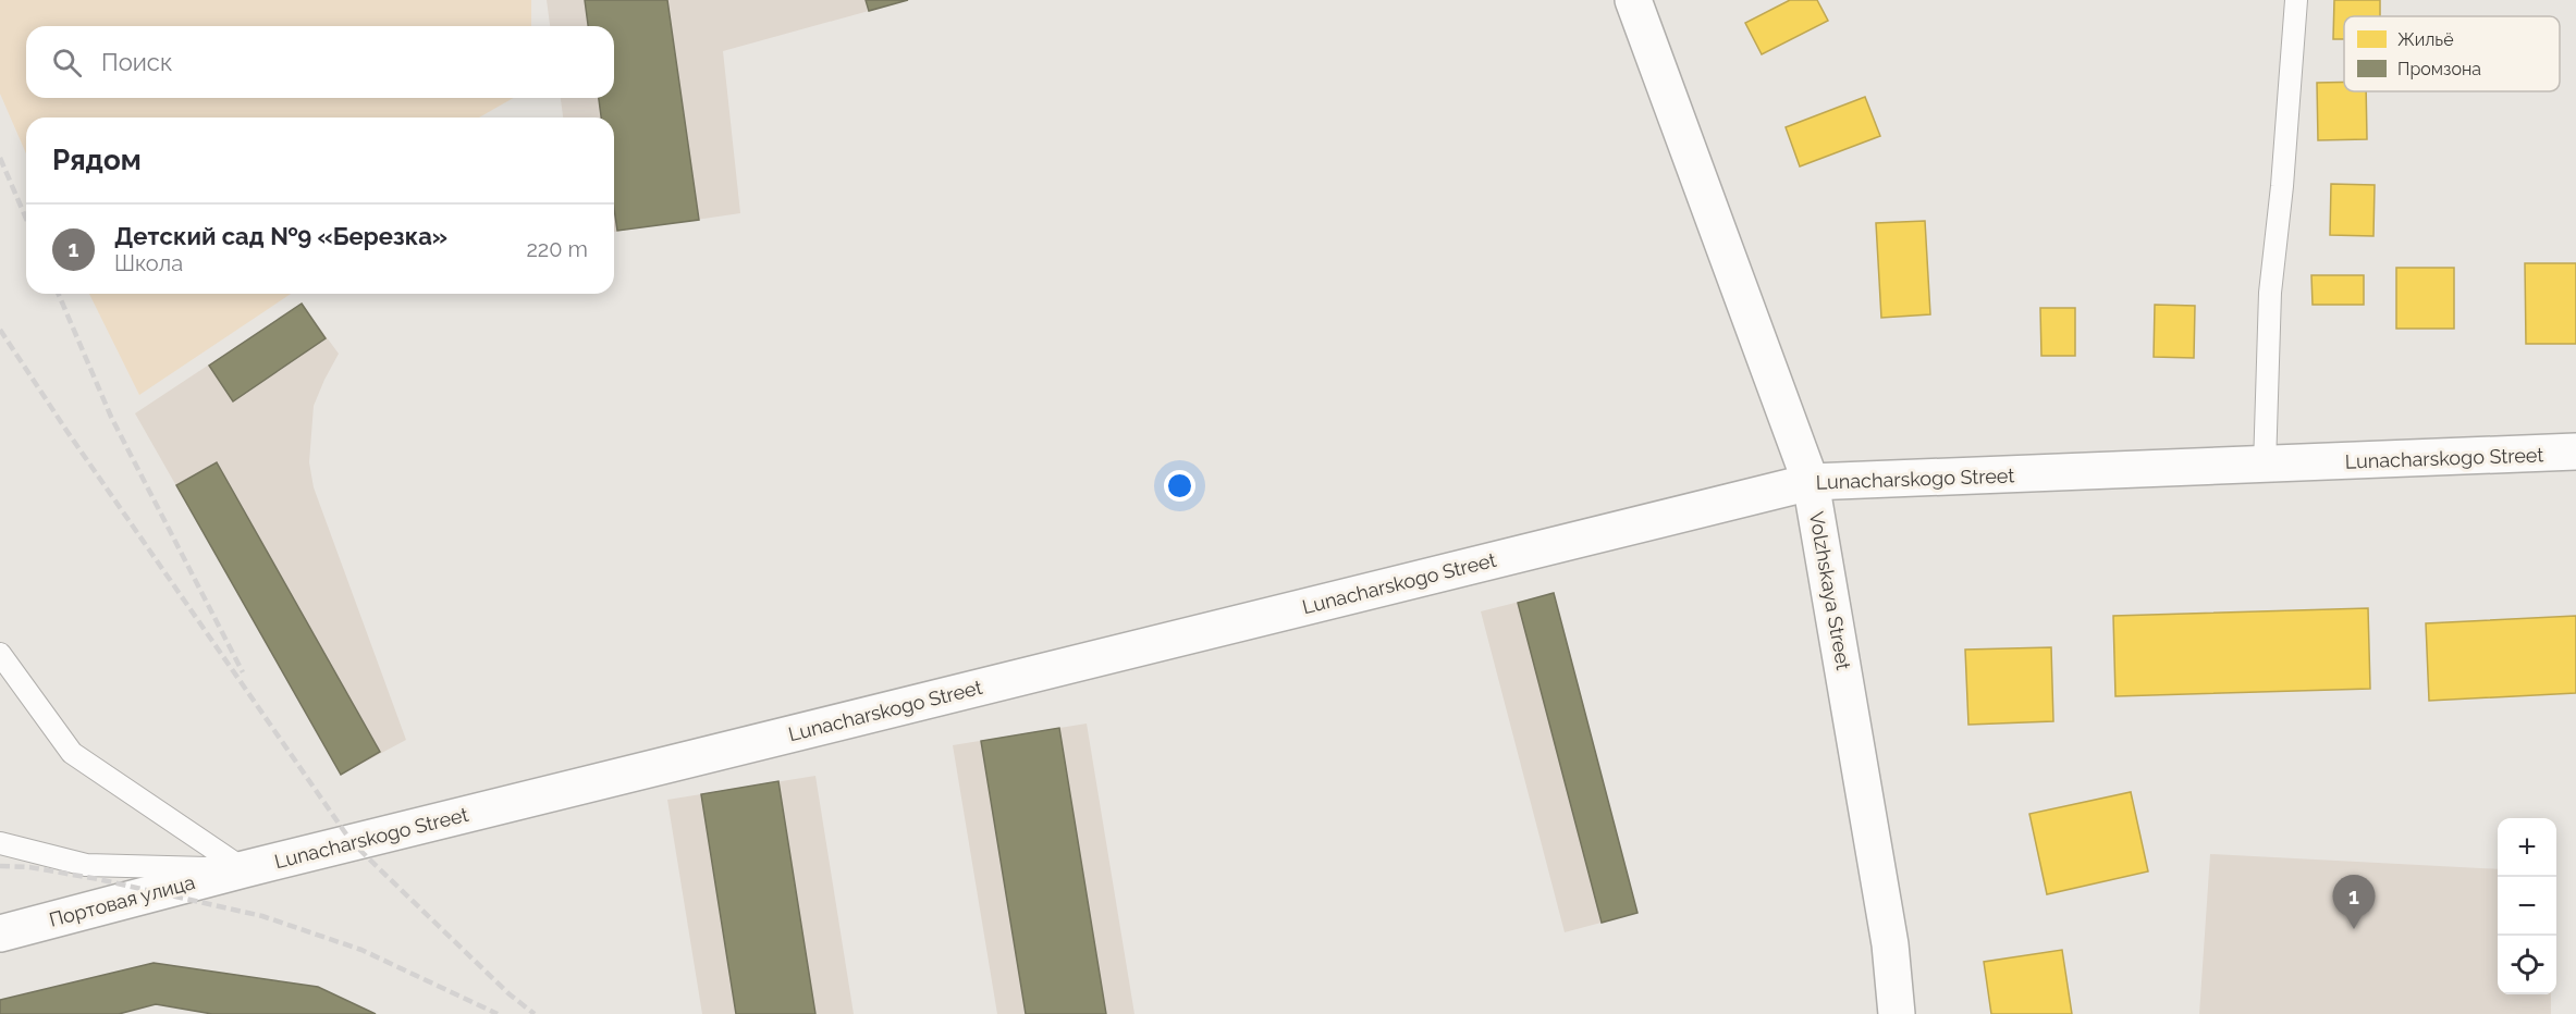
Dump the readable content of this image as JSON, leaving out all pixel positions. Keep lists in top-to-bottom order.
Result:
{
  "streets": {
    "street": ["Lunacharskogo Street", "Volzhskaya Street", "Портовая улица"]
  },
  "crossings": [
    ["Lunacharskogo Street", "Volzhskaya Street"],
    ["Lunacharskogo Street", "Портовая улица"]
  ],
  "legend": ["Жильё", "Промзона"],
  "page": {
    "search": "Поиск",
    "heading": "Рядом",
    "list": [
      {
        "mark": "1",
        "name": "Детский сад №9 «Березка»",
        "note": "Школа",
        "value": "220 m"
      }
    ],
    "map_buttons": ["+", "−"],
    "pins": "1"
  }
}
